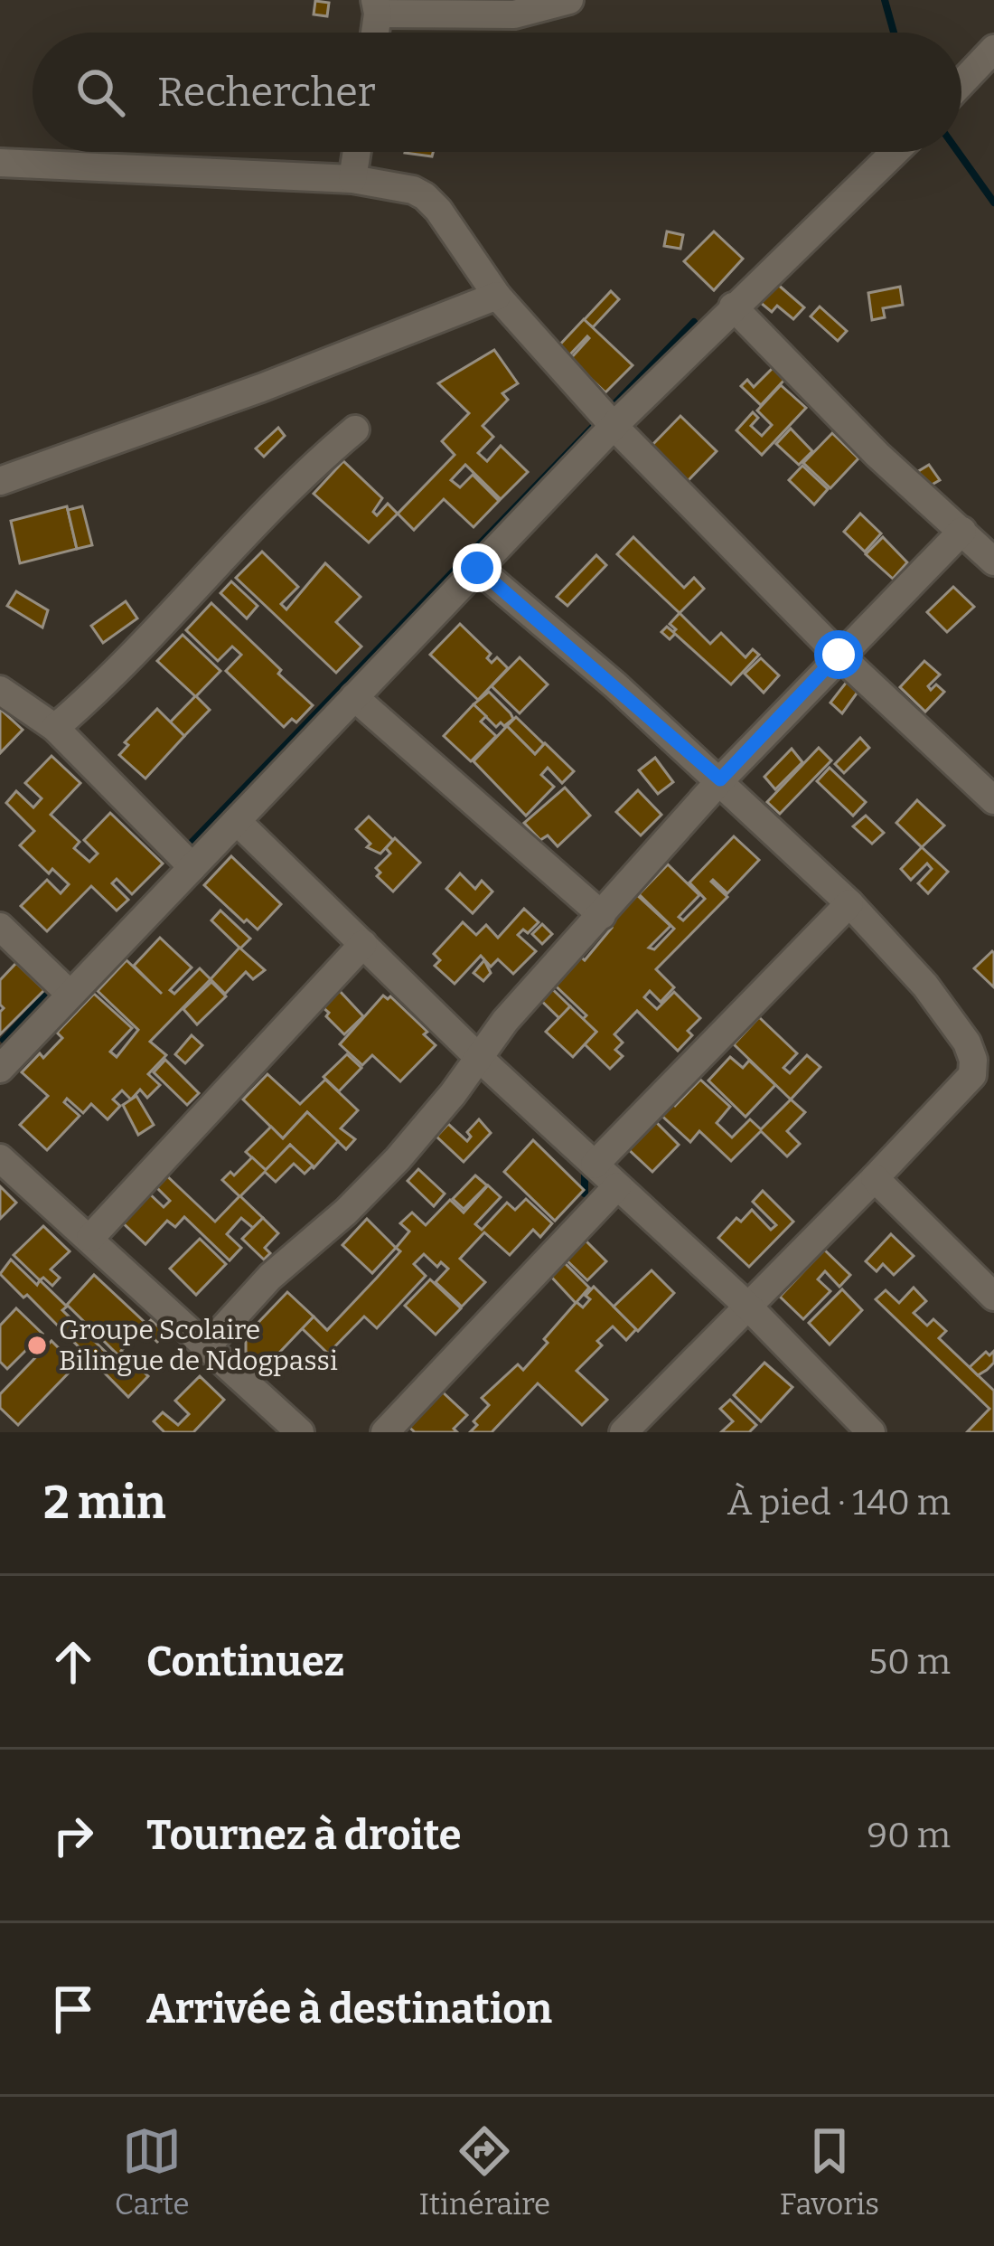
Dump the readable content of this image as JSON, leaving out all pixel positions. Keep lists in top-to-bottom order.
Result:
{
  "places": ["Groupe Scolaire Bilingue de Ndogpassi"],
  "page": {
    "search": "Rechercher",
    "heading": ["2 min", "À pied · 140 m"],
    "list": [
      ["Continuez", "50 m"],
      ["Tournez à droite", "90 m"],
      "Arrivée à destination"
    ],
    "nav": ["Carte", "Itinéraire", "Favoris"]
  }
}
